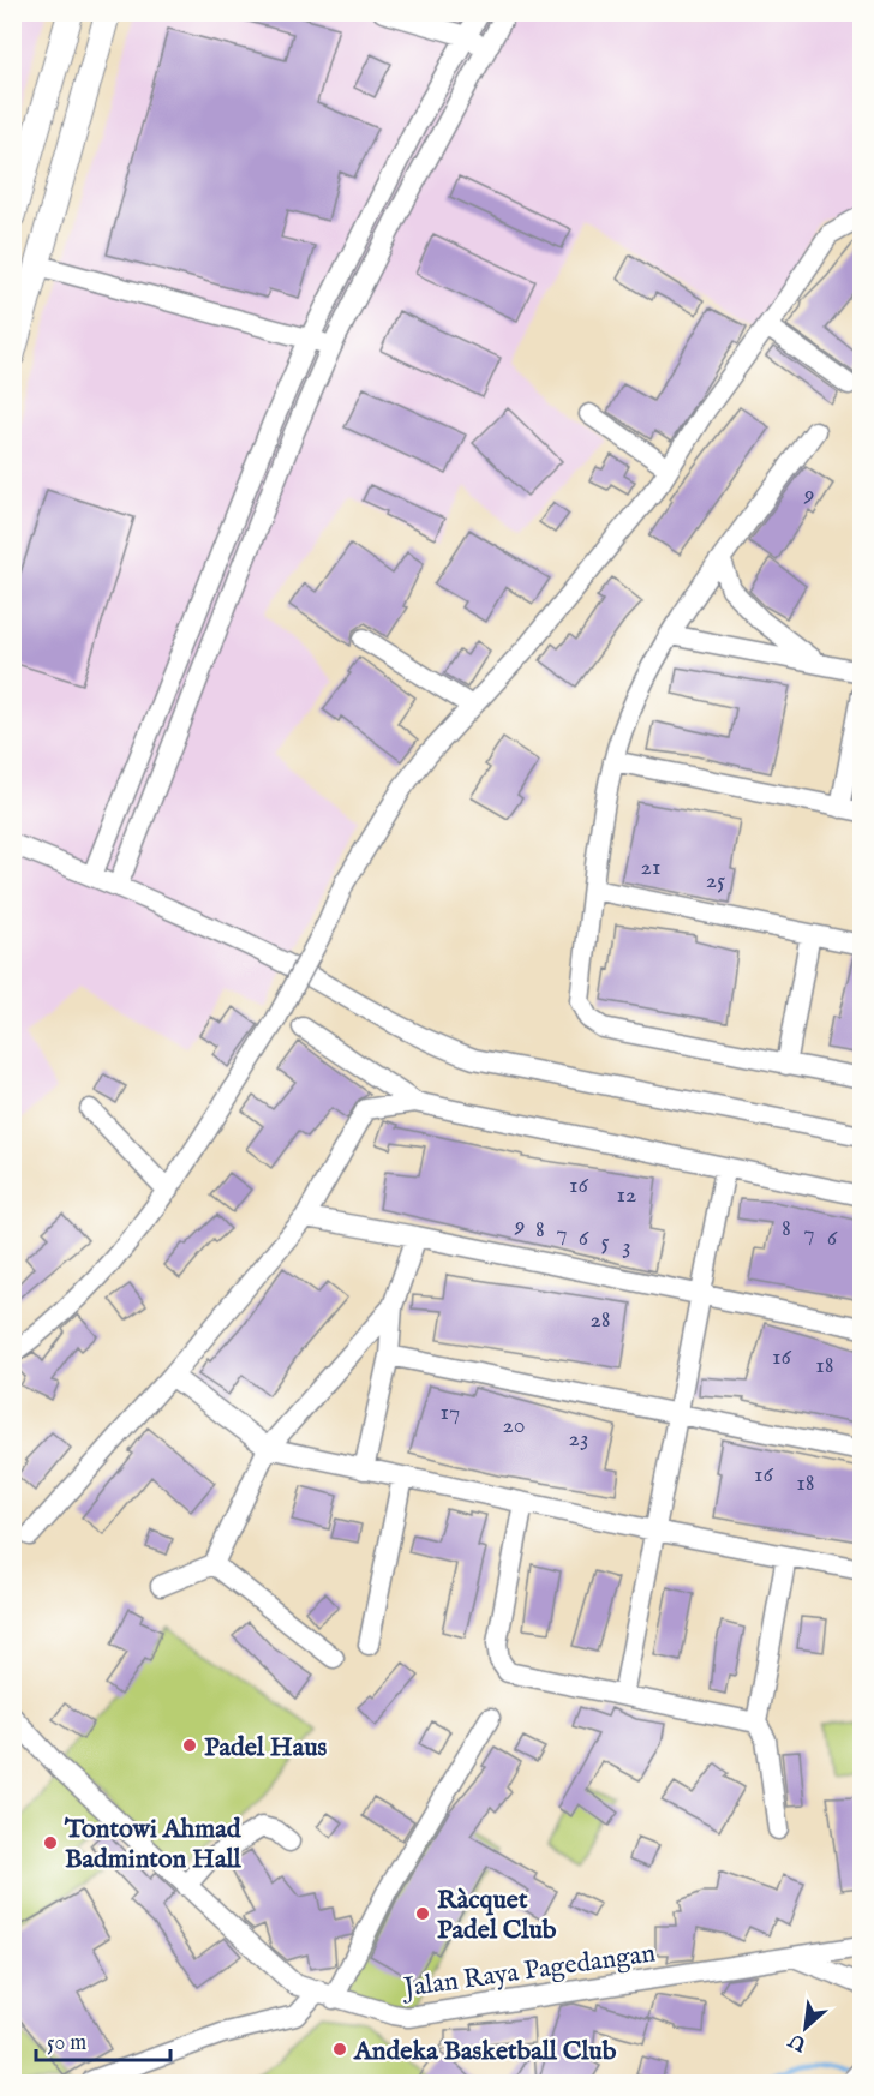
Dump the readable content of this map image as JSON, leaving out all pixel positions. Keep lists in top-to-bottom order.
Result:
{
  "streets": {
    "street": ["Jalan Raya Pagedangan"]
  },
  "places": [
    "Padel Haus",
    "Tontowi Ahmad Badminton Hall",
    "Ràcquet Padel Club",
    "Andeka Basketball Club"
  ],
  "house_numbers": [
    "9",
    "21",
    "25",
    "16",
    "12",
    "9",
    "8",
    "8",
    "7",
    "7",
    "6",
    "6",
    "5",
    "3",
    "28",
    "16",
    "18",
    "17",
    "20",
    "23",
    "16",
    "18"
  ],
  "scale_bar": "50 m",
  "north": "bottom left"
}
